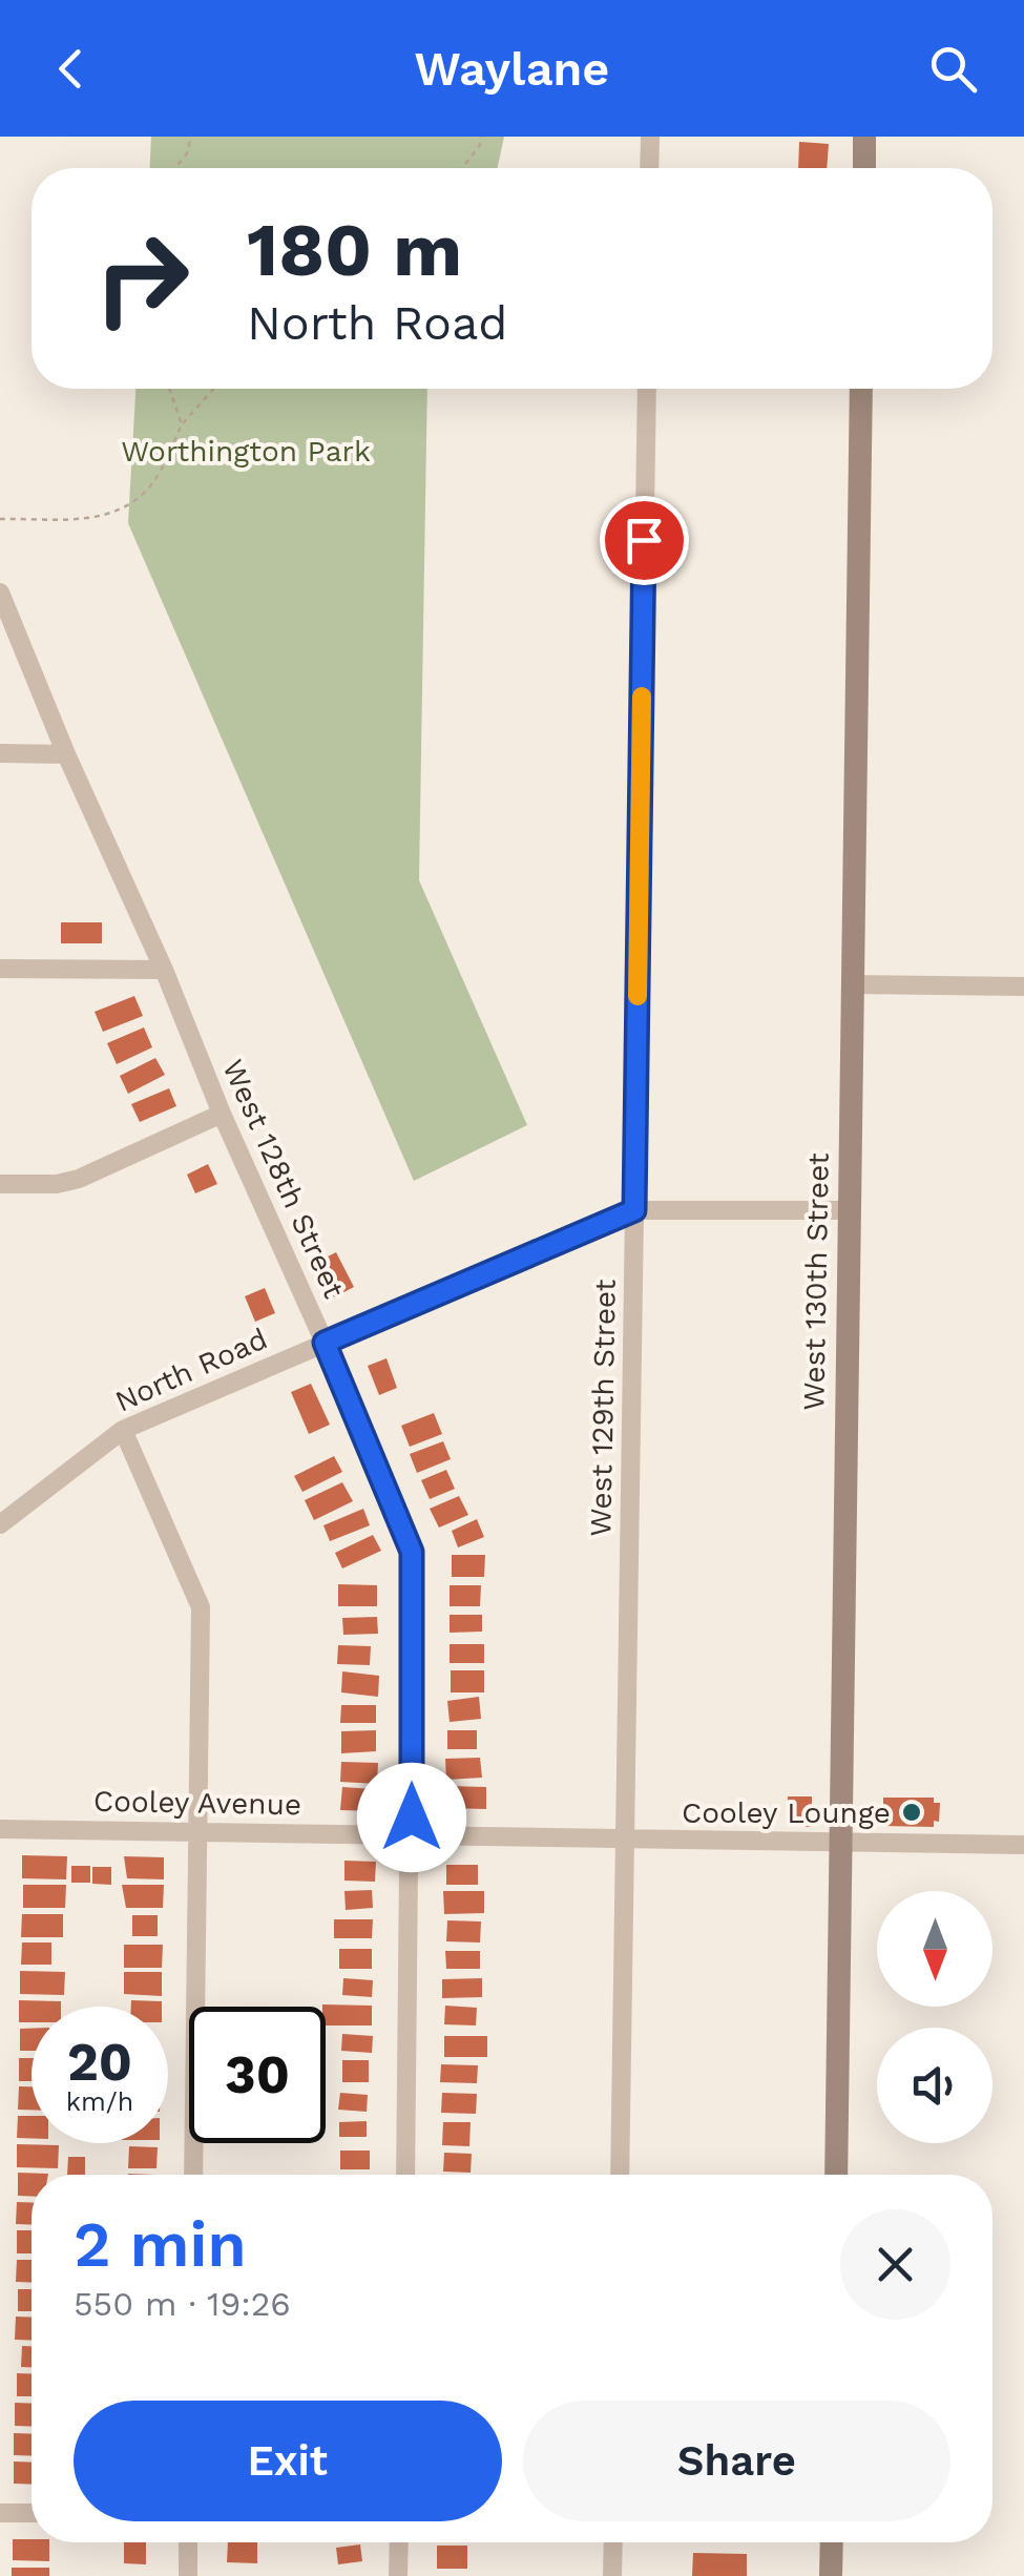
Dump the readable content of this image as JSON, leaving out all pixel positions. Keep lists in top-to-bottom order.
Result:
{
  "streets": {
    "main road": ["West 130th Street"],
    "street": [
      "West 128th Street",
      "North Road",
      "West 129th Street",
      "Cooley Avenue"
    ]
  },
  "crossings": [
    ["West 128th Street", "North Road"],
    ["West 128th Street", "Cooley Avenue"],
    ["West 130th Street", "North Road"],
    ["West 130th Street", "Cooley Avenue"],
    ["North Road", "West 129th Street"],
    ["West 129th Street", "Cooley Avenue"]
  ],
  "parks": ["Worthington Park"],
  "places": ["Cooley Lounge"],
  "north": "bottom",
  "page": {
    "header": "Waylane",
    "turn": ["180 m", "North Road"],
    "speed": "20 km/h",
    "limit": "30",
    "heading": ["2 min", "550 m · 19:26"],
    "buttons": ["Exit", "Share"]
  }
}
